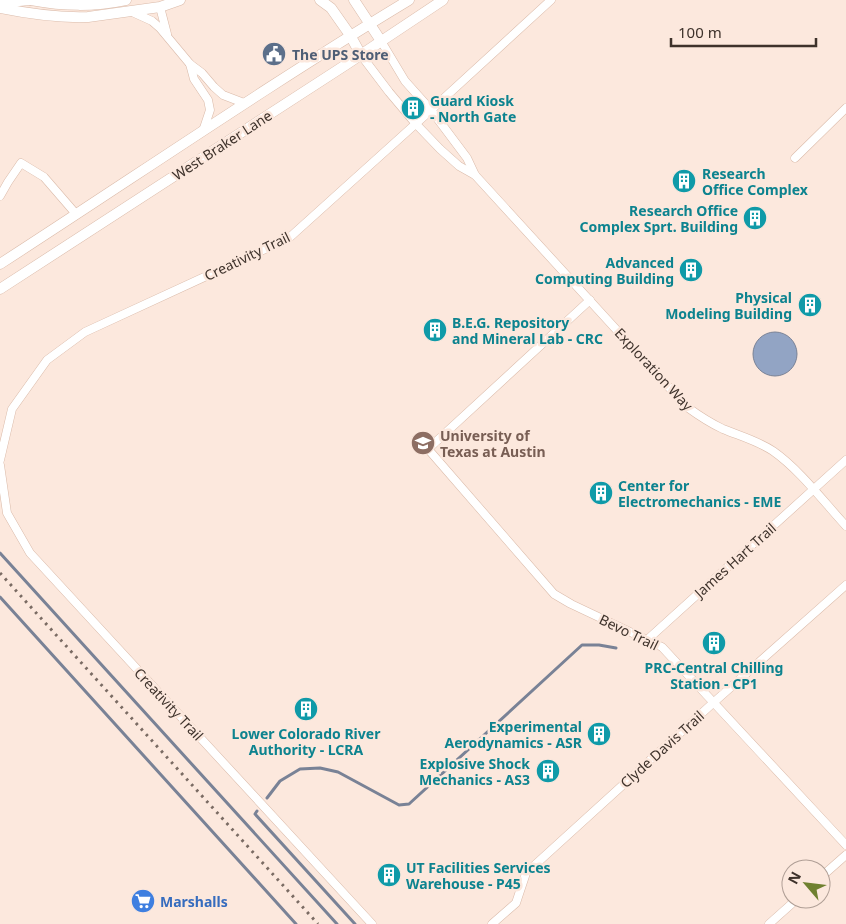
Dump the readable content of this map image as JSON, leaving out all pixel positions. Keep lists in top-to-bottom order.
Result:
{
  "streets": {
    "main road": ["West Braker Lane"],
    "street": [
      "Creativity Trail",
      "Exploration Way",
      "James Hart Trail",
      "Bevo Trail",
      "Clyde Davis Trail"
    ]
  },
  "crossings": [
    ["West Braker Lane", "Exploration Way"],
    ["Creativity Trail", "Exploration Way"],
    ["Exploration Way", "James Hart Trail"],
    ["Exploration Way", "Bevo Trail"],
    ["James Hart Trail", "Bevo Trail"],
    ["Bevo Trail", "Clyde Davis Trail"]
  ],
  "places": {
    "public building": ["The UPS Store"],
    "building": [
      "Guard Kiosk - North Gate",
      "Research Office Complex",
      "Research Office Complex Sprt. Building",
      "Advanced Computing Building",
      "Physical Modeling Building",
      "B.E.G. Repository and Mineral Lab - CRC",
      "Center for Electromechanics - EME",
      "PRC-Central Chilling Station - CP1",
      "Lower Colorado River Authority - LCRA",
      "Experimental Aerodynamics - ASR",
      "Explosive Shock Mechanics - AS3",
      "UT Facilities Services Warehouse - P45"
    ],
    "school or university": ["University of Texas at Austin"],
    "supermarket": ["Marshalls"]
  },
  "scale_bar": "100 m",
  "north": "top left"
}
